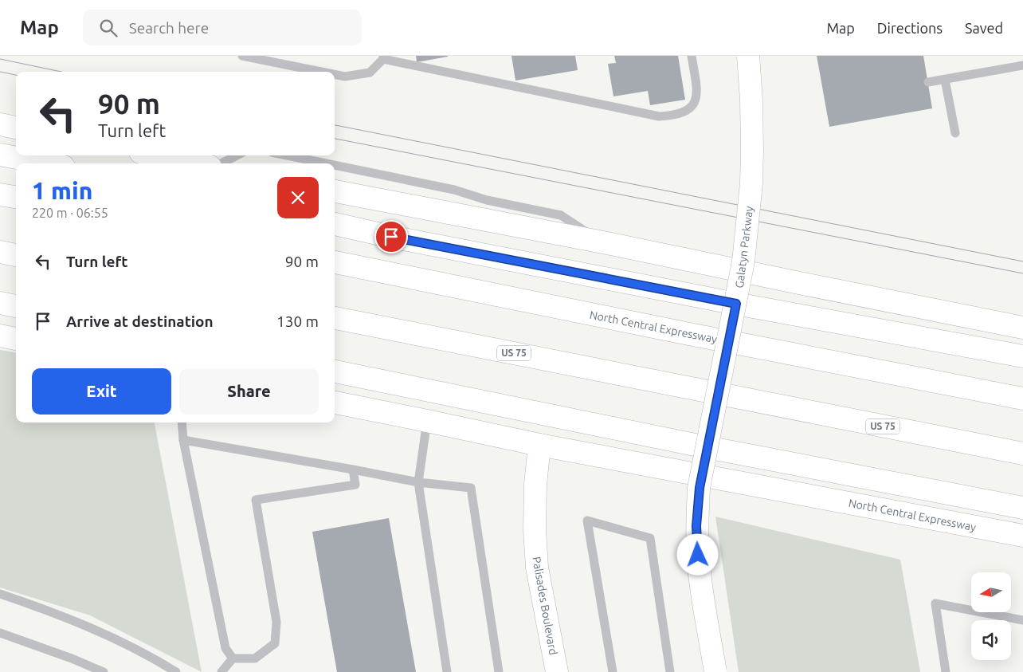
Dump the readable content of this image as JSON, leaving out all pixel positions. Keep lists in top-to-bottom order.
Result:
{
  "streets": {
    "main road": [
      "Galatyn Parkway",
      "North Central Expressway",
      "US 75",
      "Palisades Boulevard"
    ]
  },
  "crossings": [
    ["North Central Expressway", "Palisades Boulevard"]
  ],
  "north": "left",
  "page": {
    "header": "Map",
    "search": "Search here",
    "nav": ["Map", "Directions", "Saved"],
    "turn": ["90 m", "Turn left"],
    "heading": ["1 min", "220 m · 06:55"],
    "list": [
      {
        "name": "Turn left",
        "value": "90 m"
      },
      {
        "name": "Arrive at destination",
        "value": "130 m"
      }
    ],
    "buttons": ["Exit", "Share"]
  }
}
